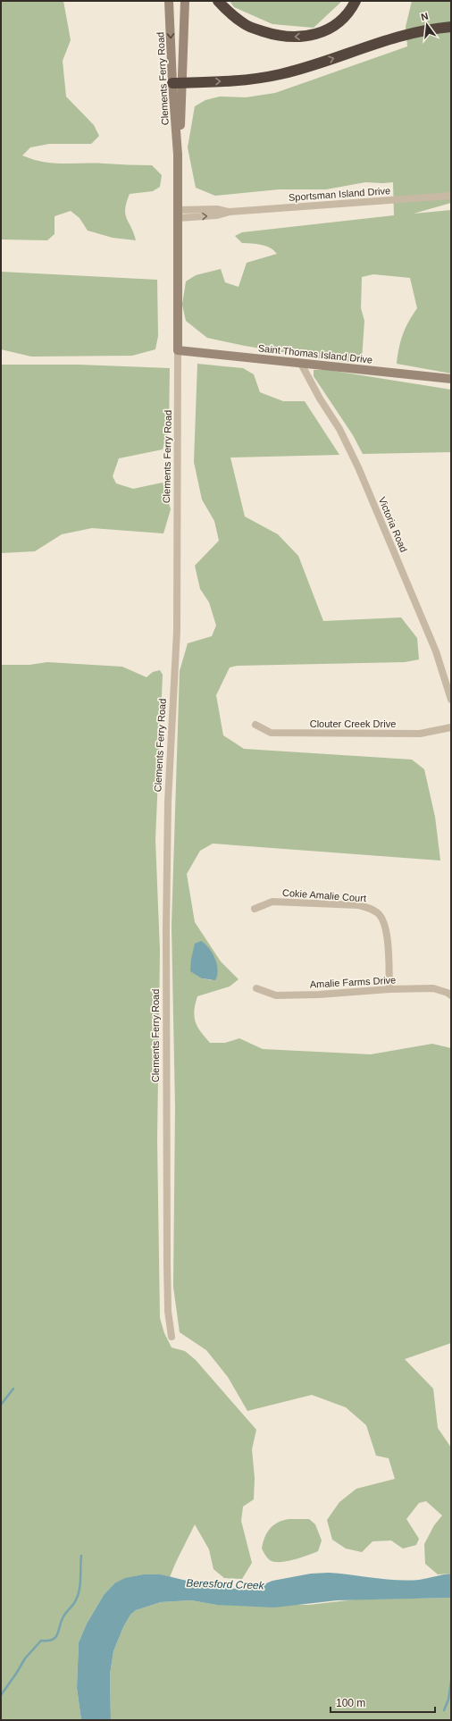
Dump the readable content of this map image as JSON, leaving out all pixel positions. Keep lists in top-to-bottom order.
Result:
{
  "streets": {
    "main road": ["Clements Ferry Road", "Saint Thomas Island Drive"],
    "street": [
      "Sportsman Island Drive",
      "Victoria Road",
      "Clouter Creek Drive",
      "Cokie Amalie Court",
      "Amalie Farms Drive"
    ]
  },
  "crossings": [
    ["Clements Ferry Road", "Sportsman Island Drive"],
    ["Clements Ferry Road", "Saint Thomas Island Drive"],
    ["Saint Thomas Island Drive", "Victoria Road"],
    ["Cokie Amalie Court", "Amalie Farms Drive"]
  ],
  "water": ["Beresford Creek"],
  "scale_bar": "100 m",
  "north": "top"
}
